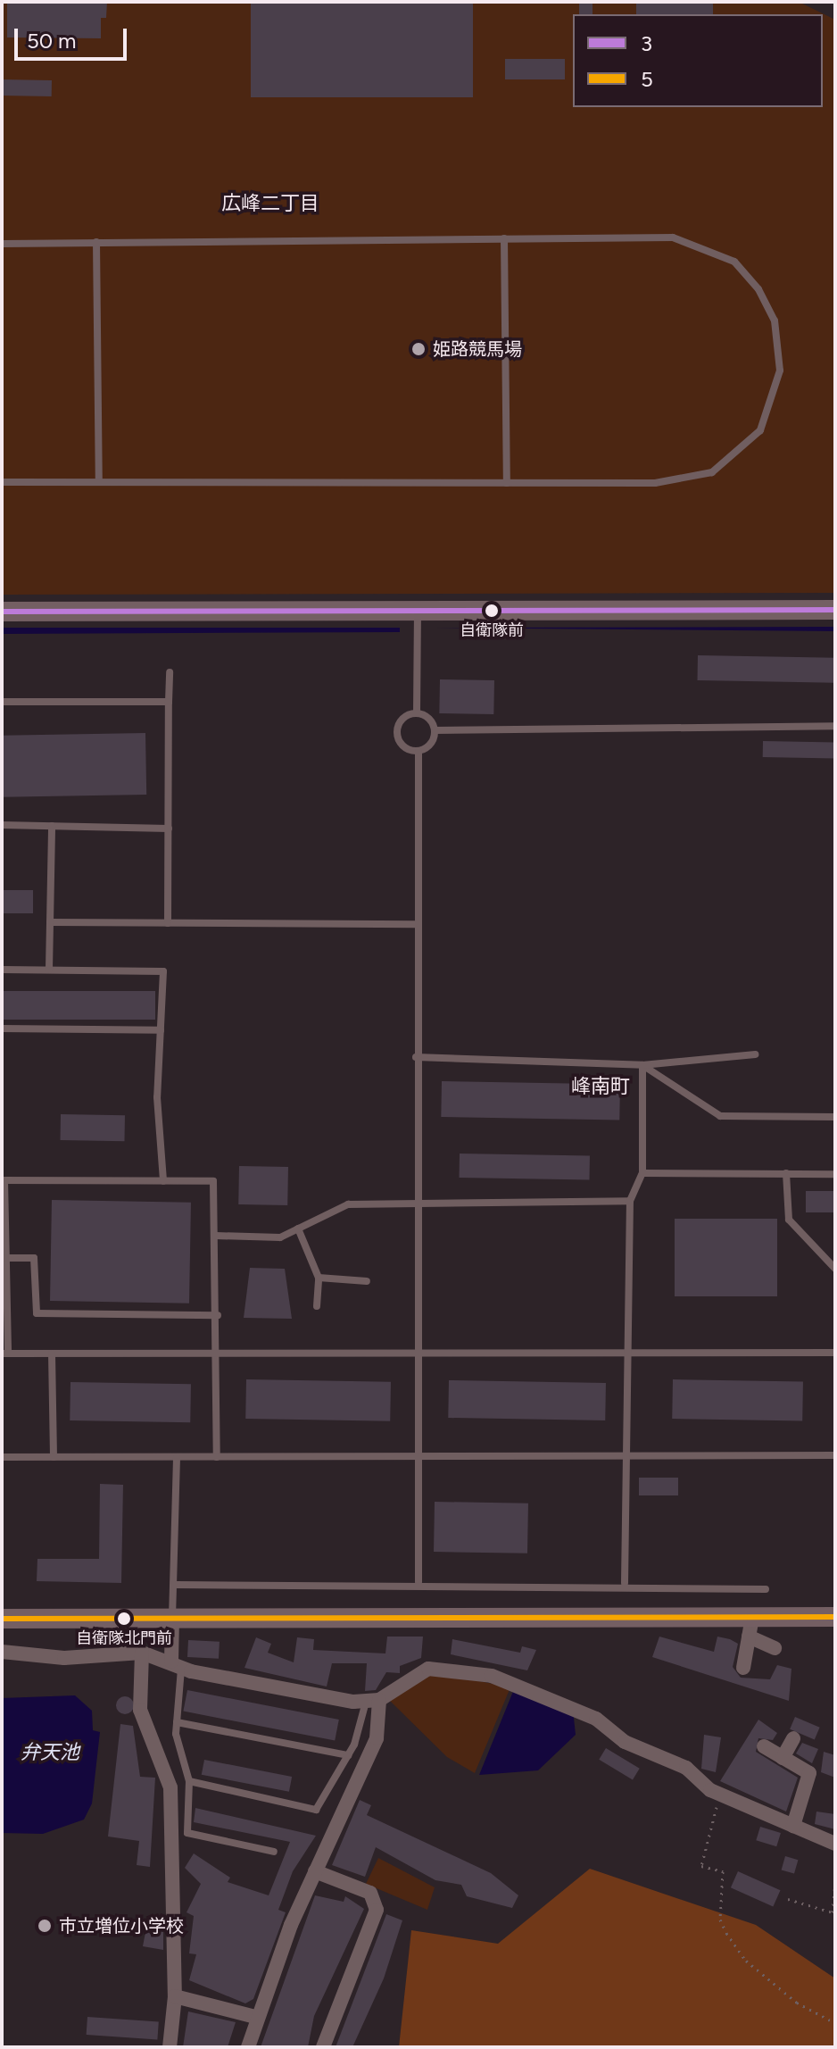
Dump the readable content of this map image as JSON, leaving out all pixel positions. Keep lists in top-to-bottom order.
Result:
{
  "districts": ["広峰二丁目", "峰南町"],
  "water": ["弁天池"],
  "places": [
    "姫路競馬場",
    "自衛隊前",
    "自衛隊北門前",
    "市立増位小学校"
  ],
  "lines": ["transit line 3", "transit line 5"],
  "legend": ["3", "5"],
  "scale_bar": "50 m"
}
